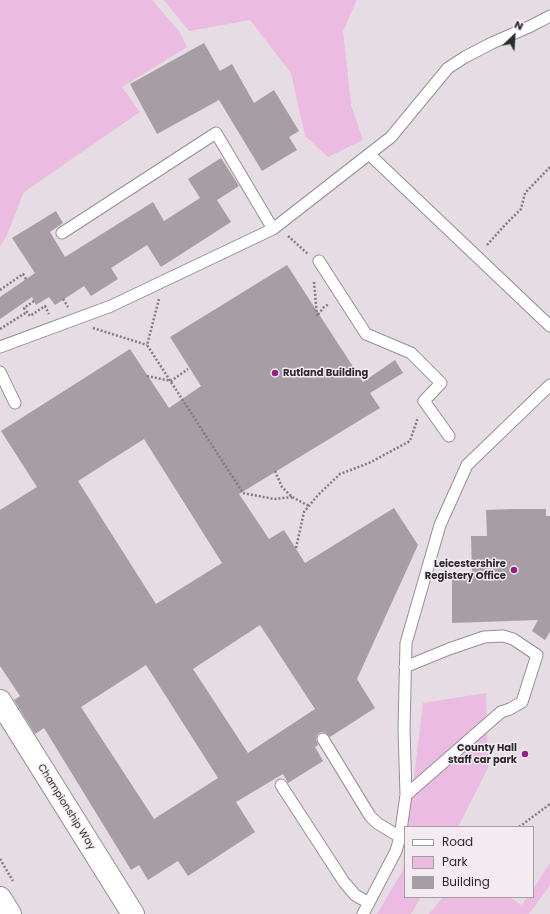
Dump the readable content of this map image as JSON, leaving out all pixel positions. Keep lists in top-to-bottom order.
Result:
{
  "streets": {
    "main road": ["Championship Way"]
  },
  "places": ["Rutland Building", "Leicestershire Registery Office", "County Hall staff car park"],
  "legend": ["Road", "Park", "Building"],
  "north": "top right"
}
